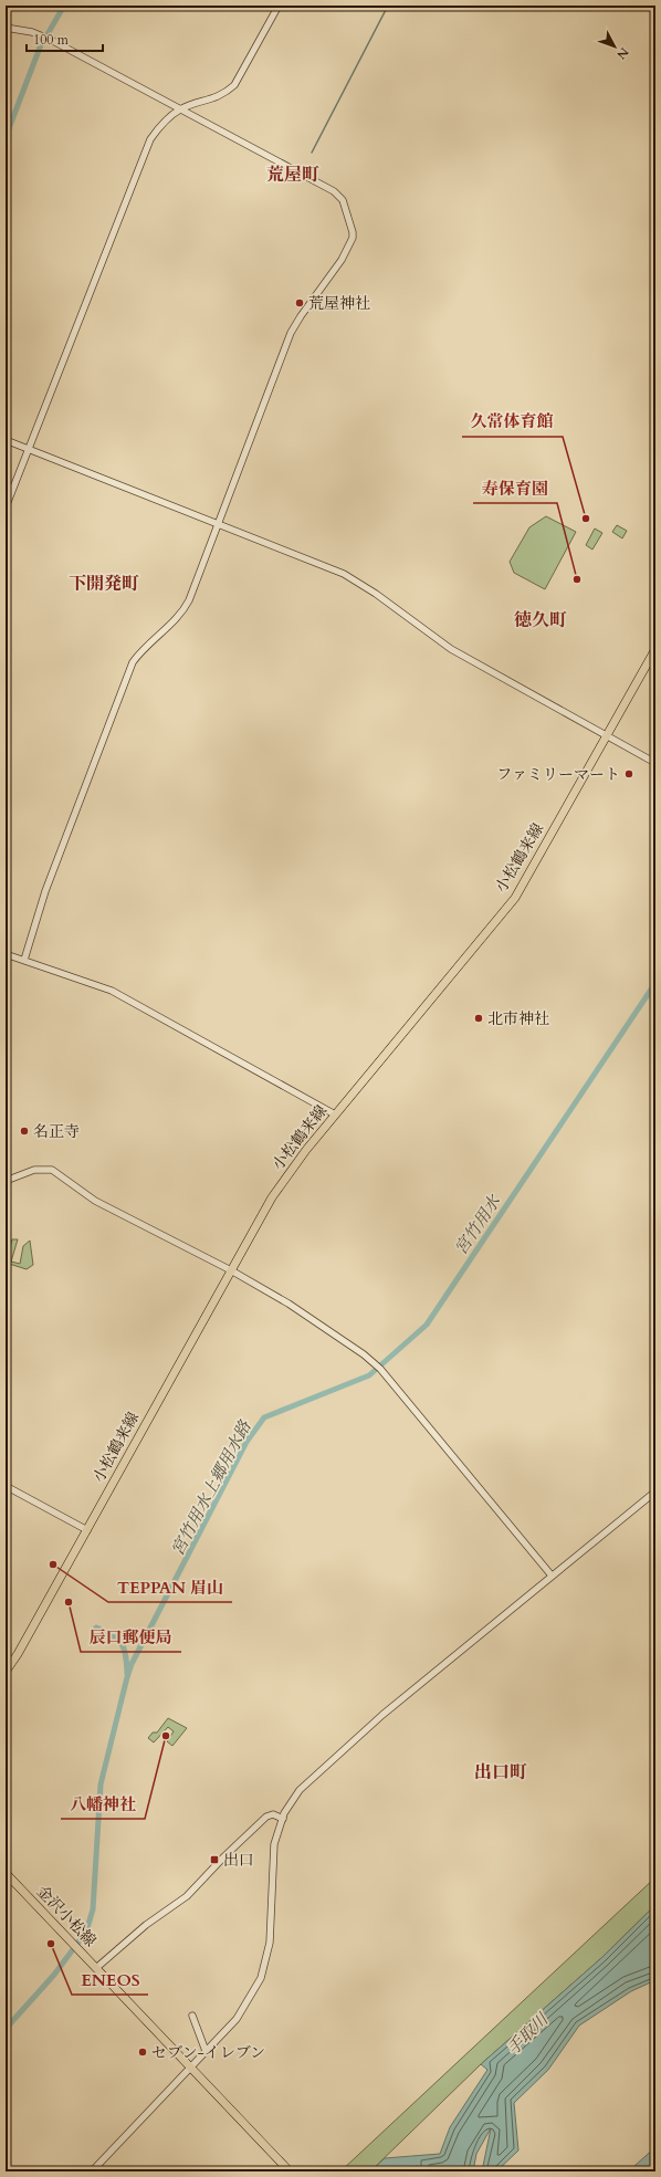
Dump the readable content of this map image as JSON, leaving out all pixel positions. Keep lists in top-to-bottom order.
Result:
{
  "streets": {
    "main road": ["小松鶴来線", "金沢小松線"]
  },
  "districts": [
    "荒屋町",
    "下開発町",
    "徳久町",
    "出口町"
  ],
  "water": ["宮竹用水", "宮竹用水上郷用水路", "手取川"],
  "places": {
    "other": [
      "荒屋神社",
      "久常体育館",
      "寿保育園",
      "ファミリーマート",
      "北市神社",
      "名正寺",
      "TEPPAN 眉山",
      "辰口郵便局",
      "八幡神社",
      "ENEOS",
      "セブン-イレブン"
    ],
    "transit": ["出口"]
  },
  "scale_bar": "100 m",
  "north": "bottom right"
}
